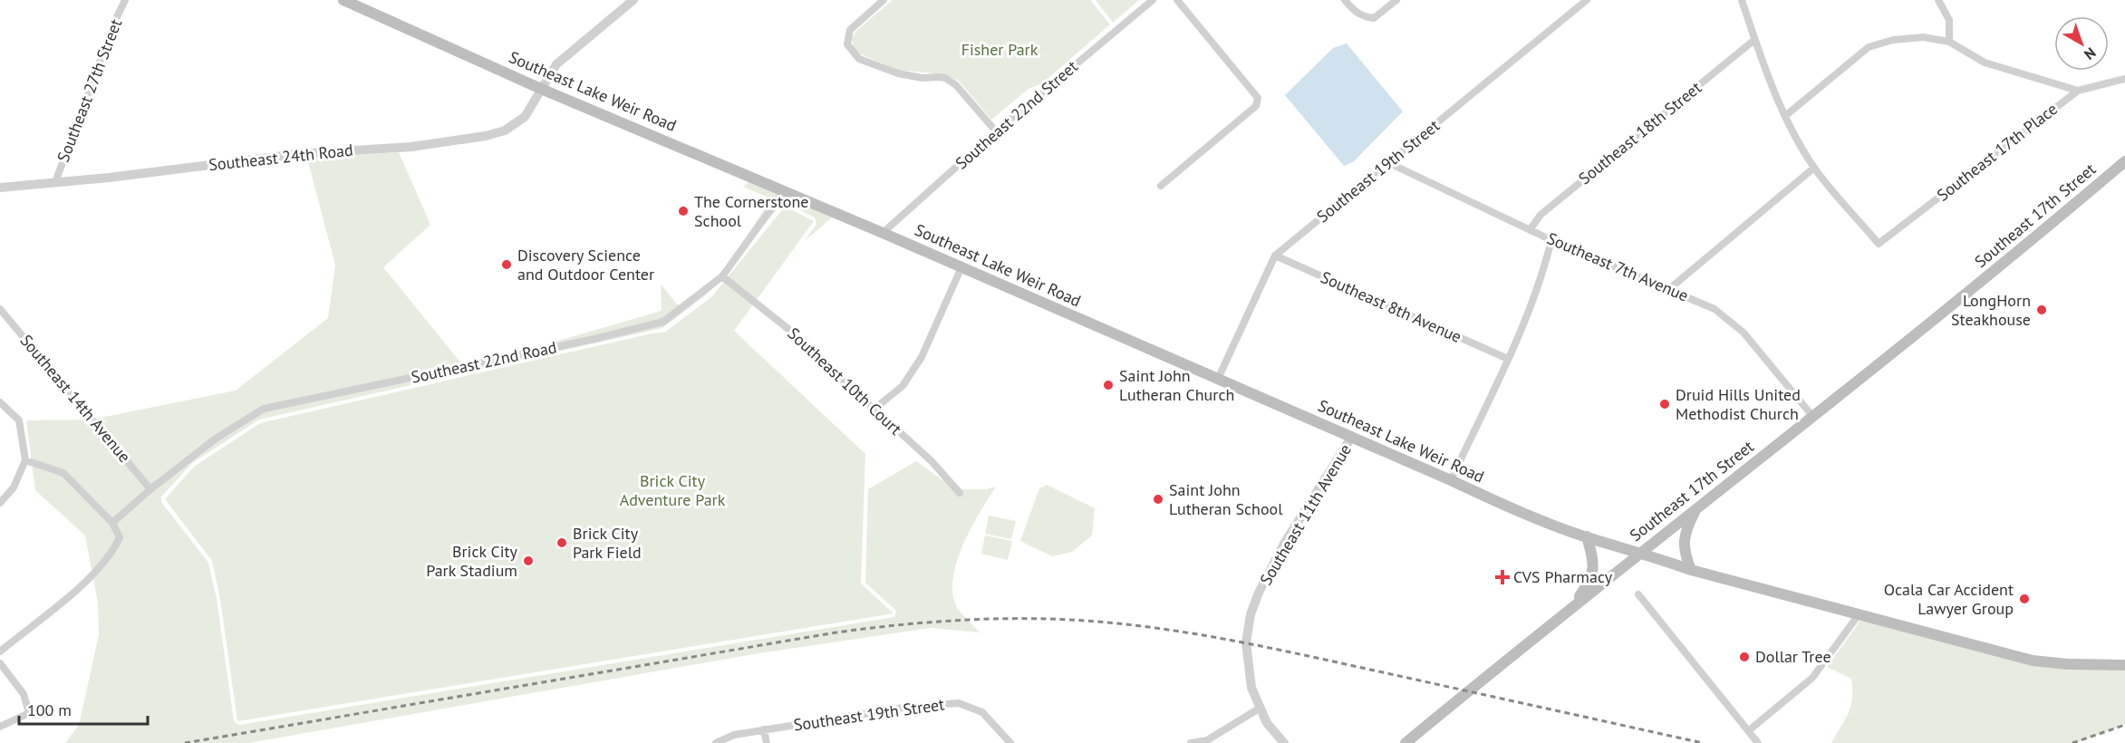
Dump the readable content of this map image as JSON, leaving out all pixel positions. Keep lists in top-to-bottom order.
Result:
{
  "streets": {
    "main road": ["Southeast Lake Weir Road", "Southeast 17th Street"],
    "street": [
      "Southeast 27th Street",
      "Southeast 22nd Street",
      "Southeast 18th Street",
      "Southeast 17th Place",
      "Southeast 24th Road",
      "Southeast 19th Street",
      "Southeast 7th Avenue",
      "Southeast 8th Avenue",
      "Southeast 22nd Road",
      "Southeast 10th Court",
      "Southeast 14th Avenue",
      "Southeast 11th Avenue"
    ]
  },
  "crossings": [
    ["Southeast 27th Street", "Southeast 24th Road"],
    ["Southeast Lake Weir Road", "Southeast 22nd Street"],
    ["Southeast Lake Weir Road", "Southeast 24th Road"],
    ["Southeast Lake Weir Road", "Southeast 19th Street"],
    ["Southeast Lake Weir Road", "Southeast 17th Street"],
    ["Southeast Lake Weir Road", "Southeast 22nd Road"],
    ["Southeast Lake Weir Road", "Southeast 11th Avenue"],
    ["Southeast 18th Street", "Southeast 7th Avenue"],
    ["Southeast 19th Street", "Southeast 7th Avenue"],
    ["Southeast 19th Street", "Southeast 8th Avenue"],
    ["Southeast 17th Street", "Southeast 7th Avenue"],
    ["Southeast 22nd Road", "Southeast 10th Court"],
    ["Southeast 22nd Road", "Southeast 14th Avenue"]
  ],
  "parks": ["Fisher Park", "Brick City Adventure Park"],
  "places": {
    "other": [
      "The Cornerstone School",
      "Discovery Science and Outdoor Center",
      "LongHorn Steakhouse",
      "Saint John Lutheran Church",
      "Druid Hills United Methodist Church",
      "Saint John Lutheran School",
      "Brick City Park Field",
      "Brick City Park Stadium",
      "Ocala Car Accident Lawyer Group",
      "Dollar Tree"
    ],
    "health": ["CVS Pharmacy"]
  },
  "scale_bar": "100 m",
  "north": "bottom right"
}
